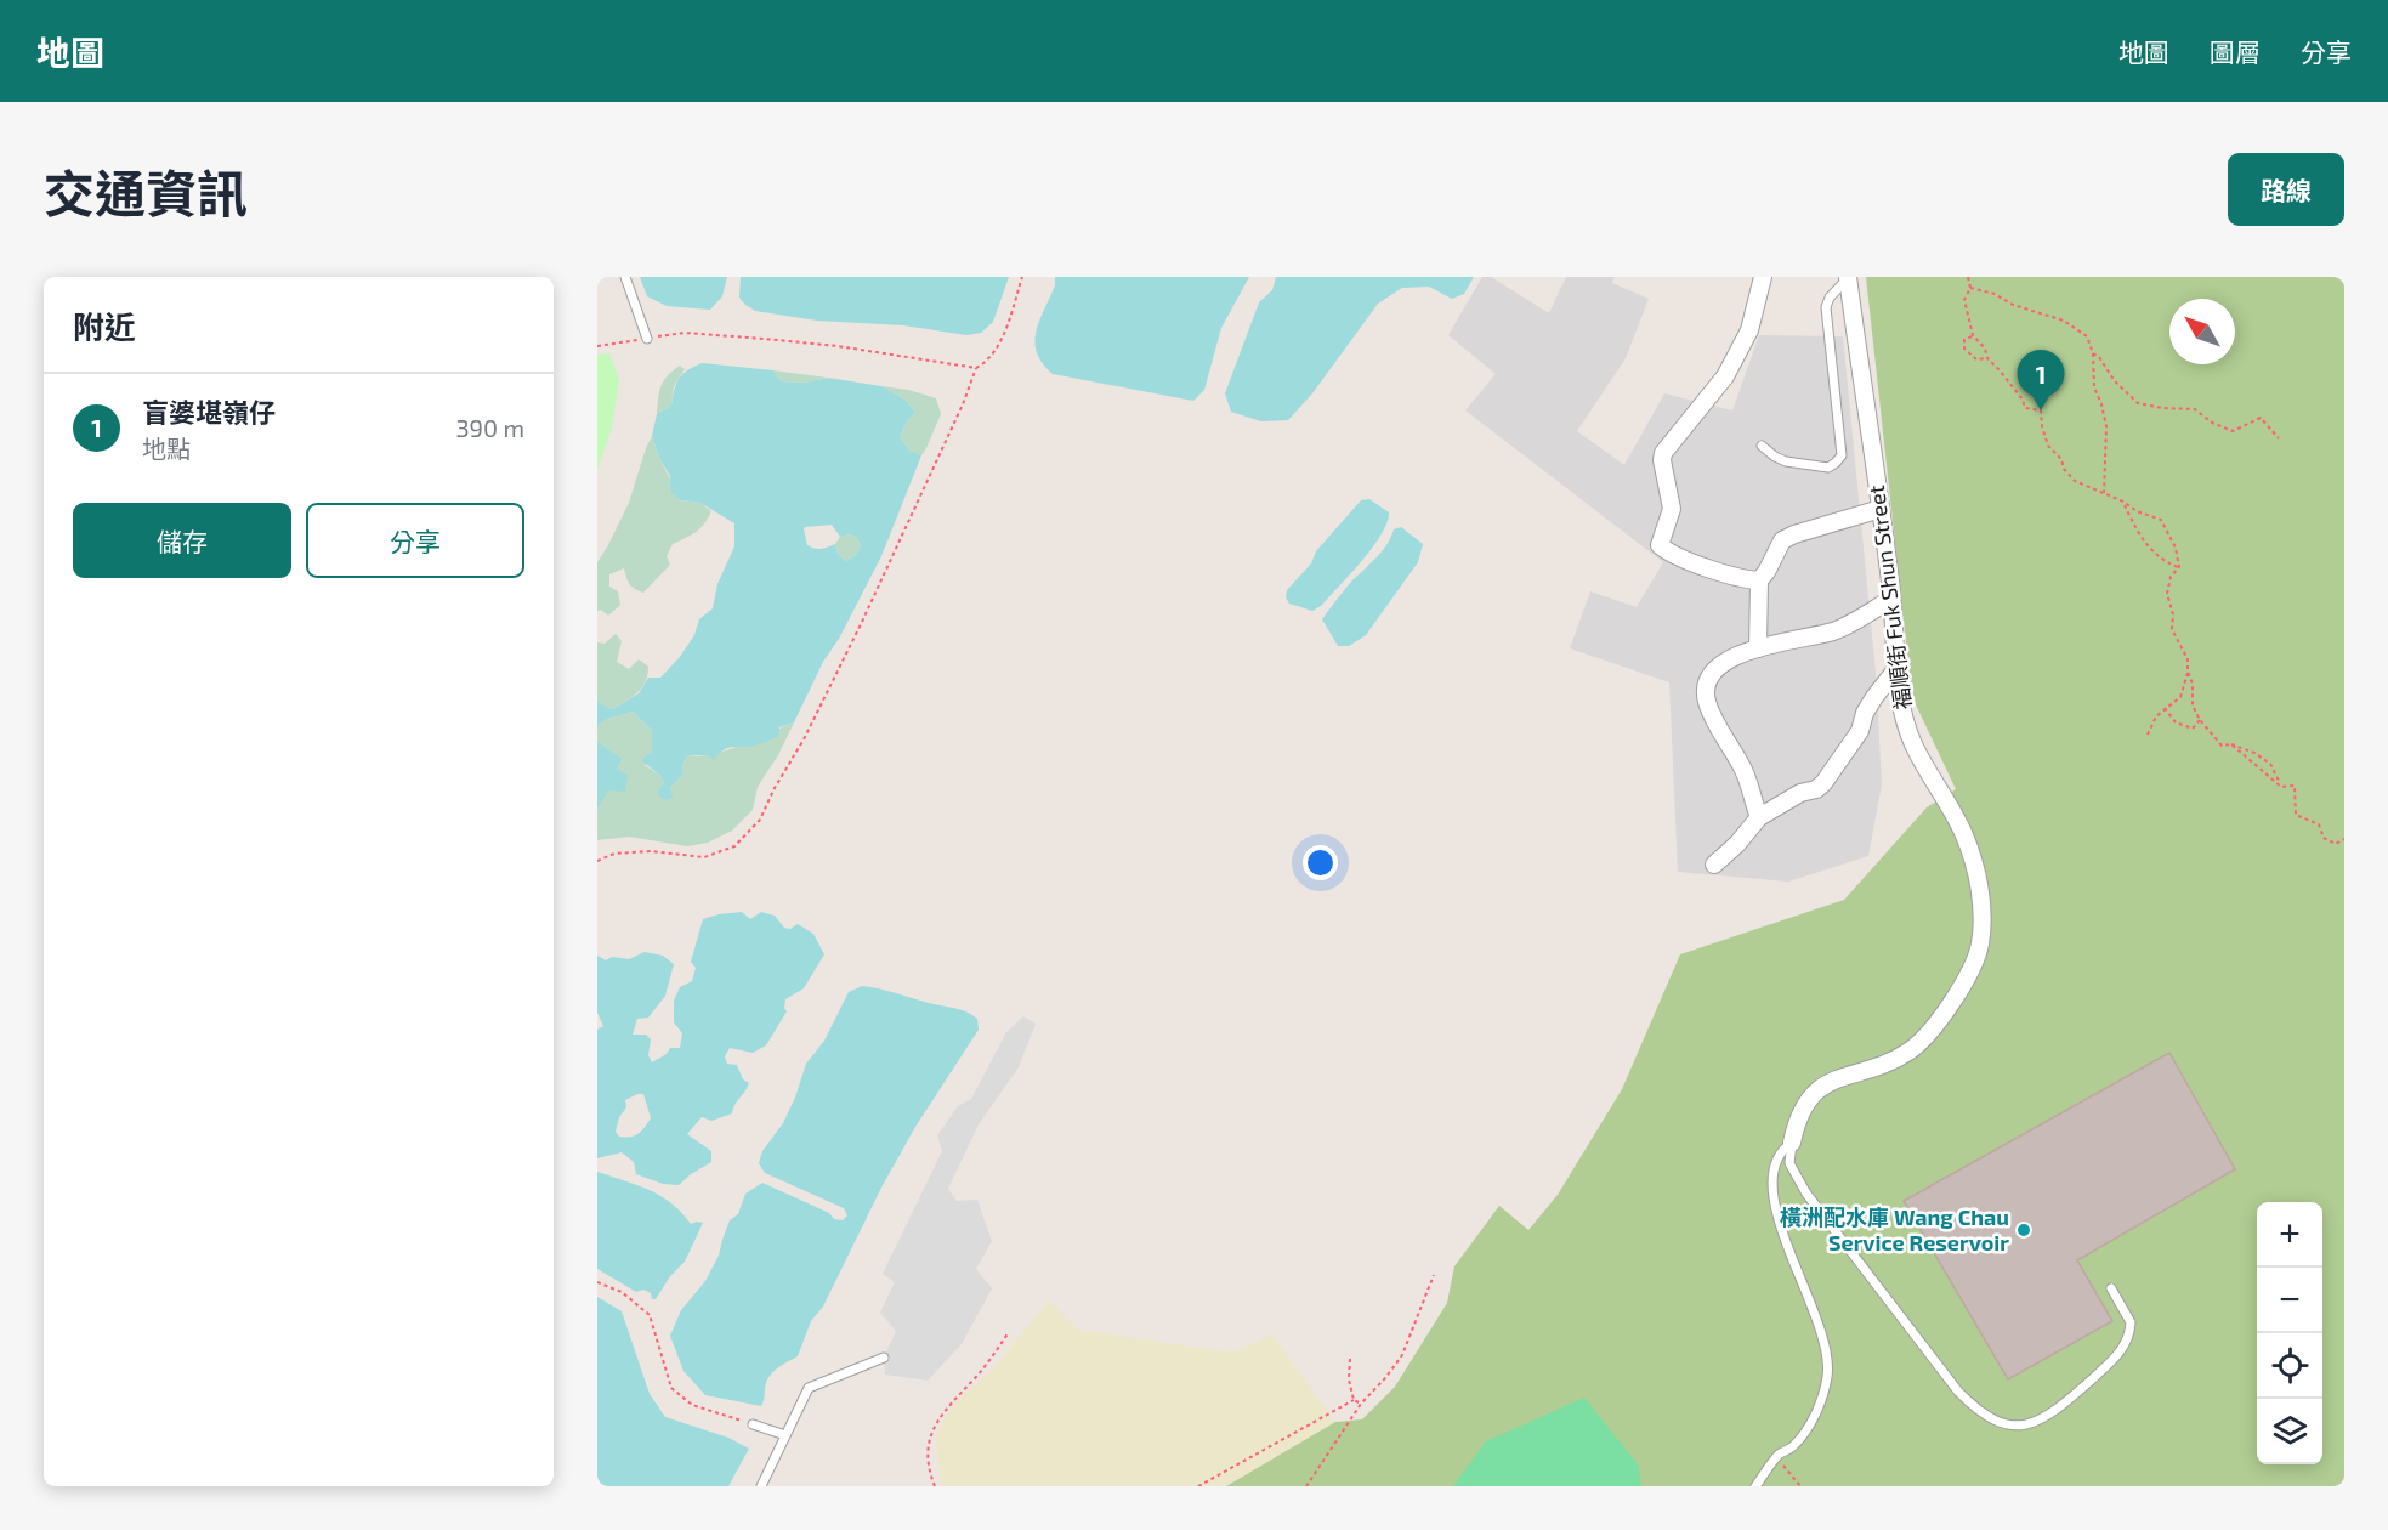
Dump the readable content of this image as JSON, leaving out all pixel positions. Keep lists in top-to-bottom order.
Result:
{
  "streets": {
    "street": ["福順街 Fuk Shun Street"]
  },
  "places": ["橫洲配水庫 Wang Chau Service Reservoir"],
  "north": "top left",
  "page": {
    "header": "地圖",
    "nav": ["地圖", "圖層", "分享"],
    "title": "交通資訊",
    "buttons": [
      "路線",
      ["儲存", "分享"]
    ],
    "heading": "附近",
    "pins": "1",
    "list": [
      {
        "mark": "1",
        "name": "盲婆堪嶺仔",
        "note": "地點",
        "value": "390 m"
      }
    ],
    "map_buttons": ["+", "−"]
  }
}
